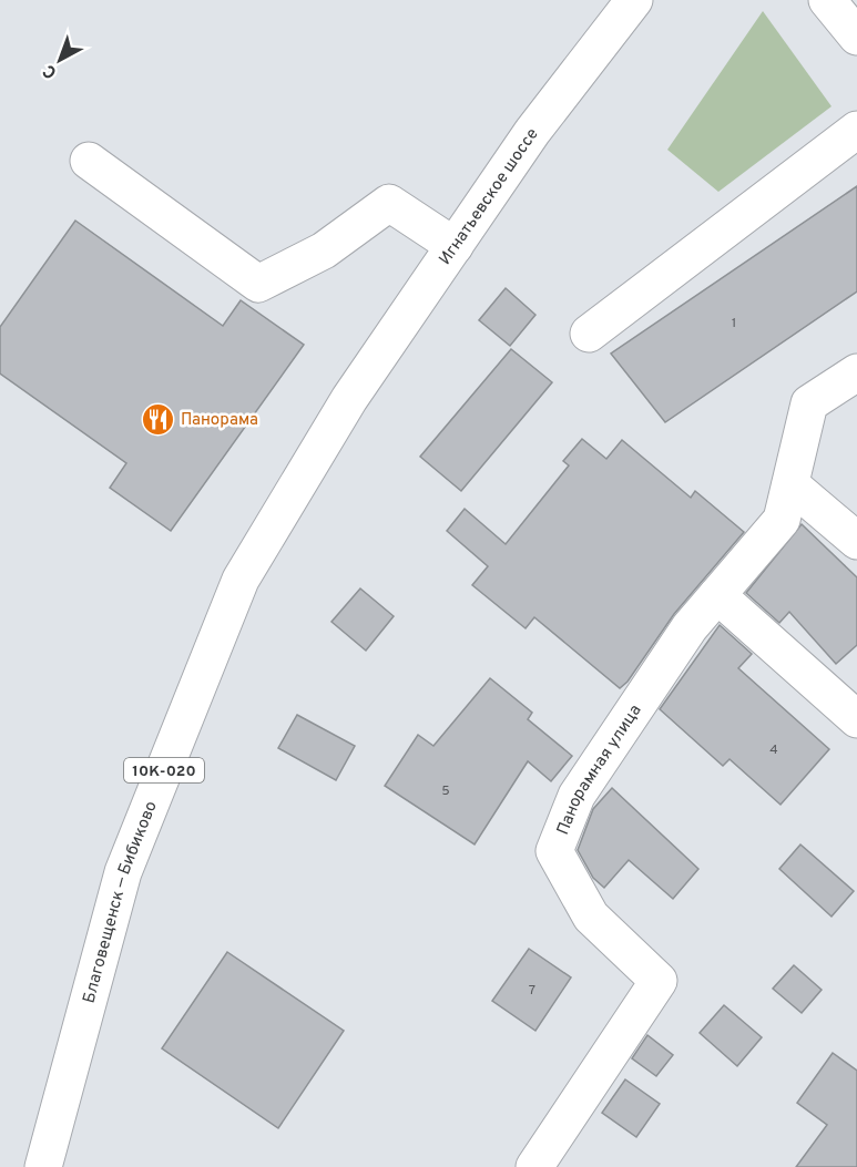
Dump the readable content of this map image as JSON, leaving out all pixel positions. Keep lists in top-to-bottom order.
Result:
{
  "streets": {
    "main road": [
      "Игнатьевское шоссе",
      "Панорамная улица",
      "10К-020",
      "Благовещенск — Бибиково"
    ]
  },
  "crossings": [
    ["Игнатьевское шоссе", "Благовещенск — Бибиково"]
  ],
  "places": {
    "restaurant": ["Панорама"]
  },
  "house_numbers": [
    "1",
    "4",
    "5",
    "7"
  ],
  "north": "bottom left"
}
